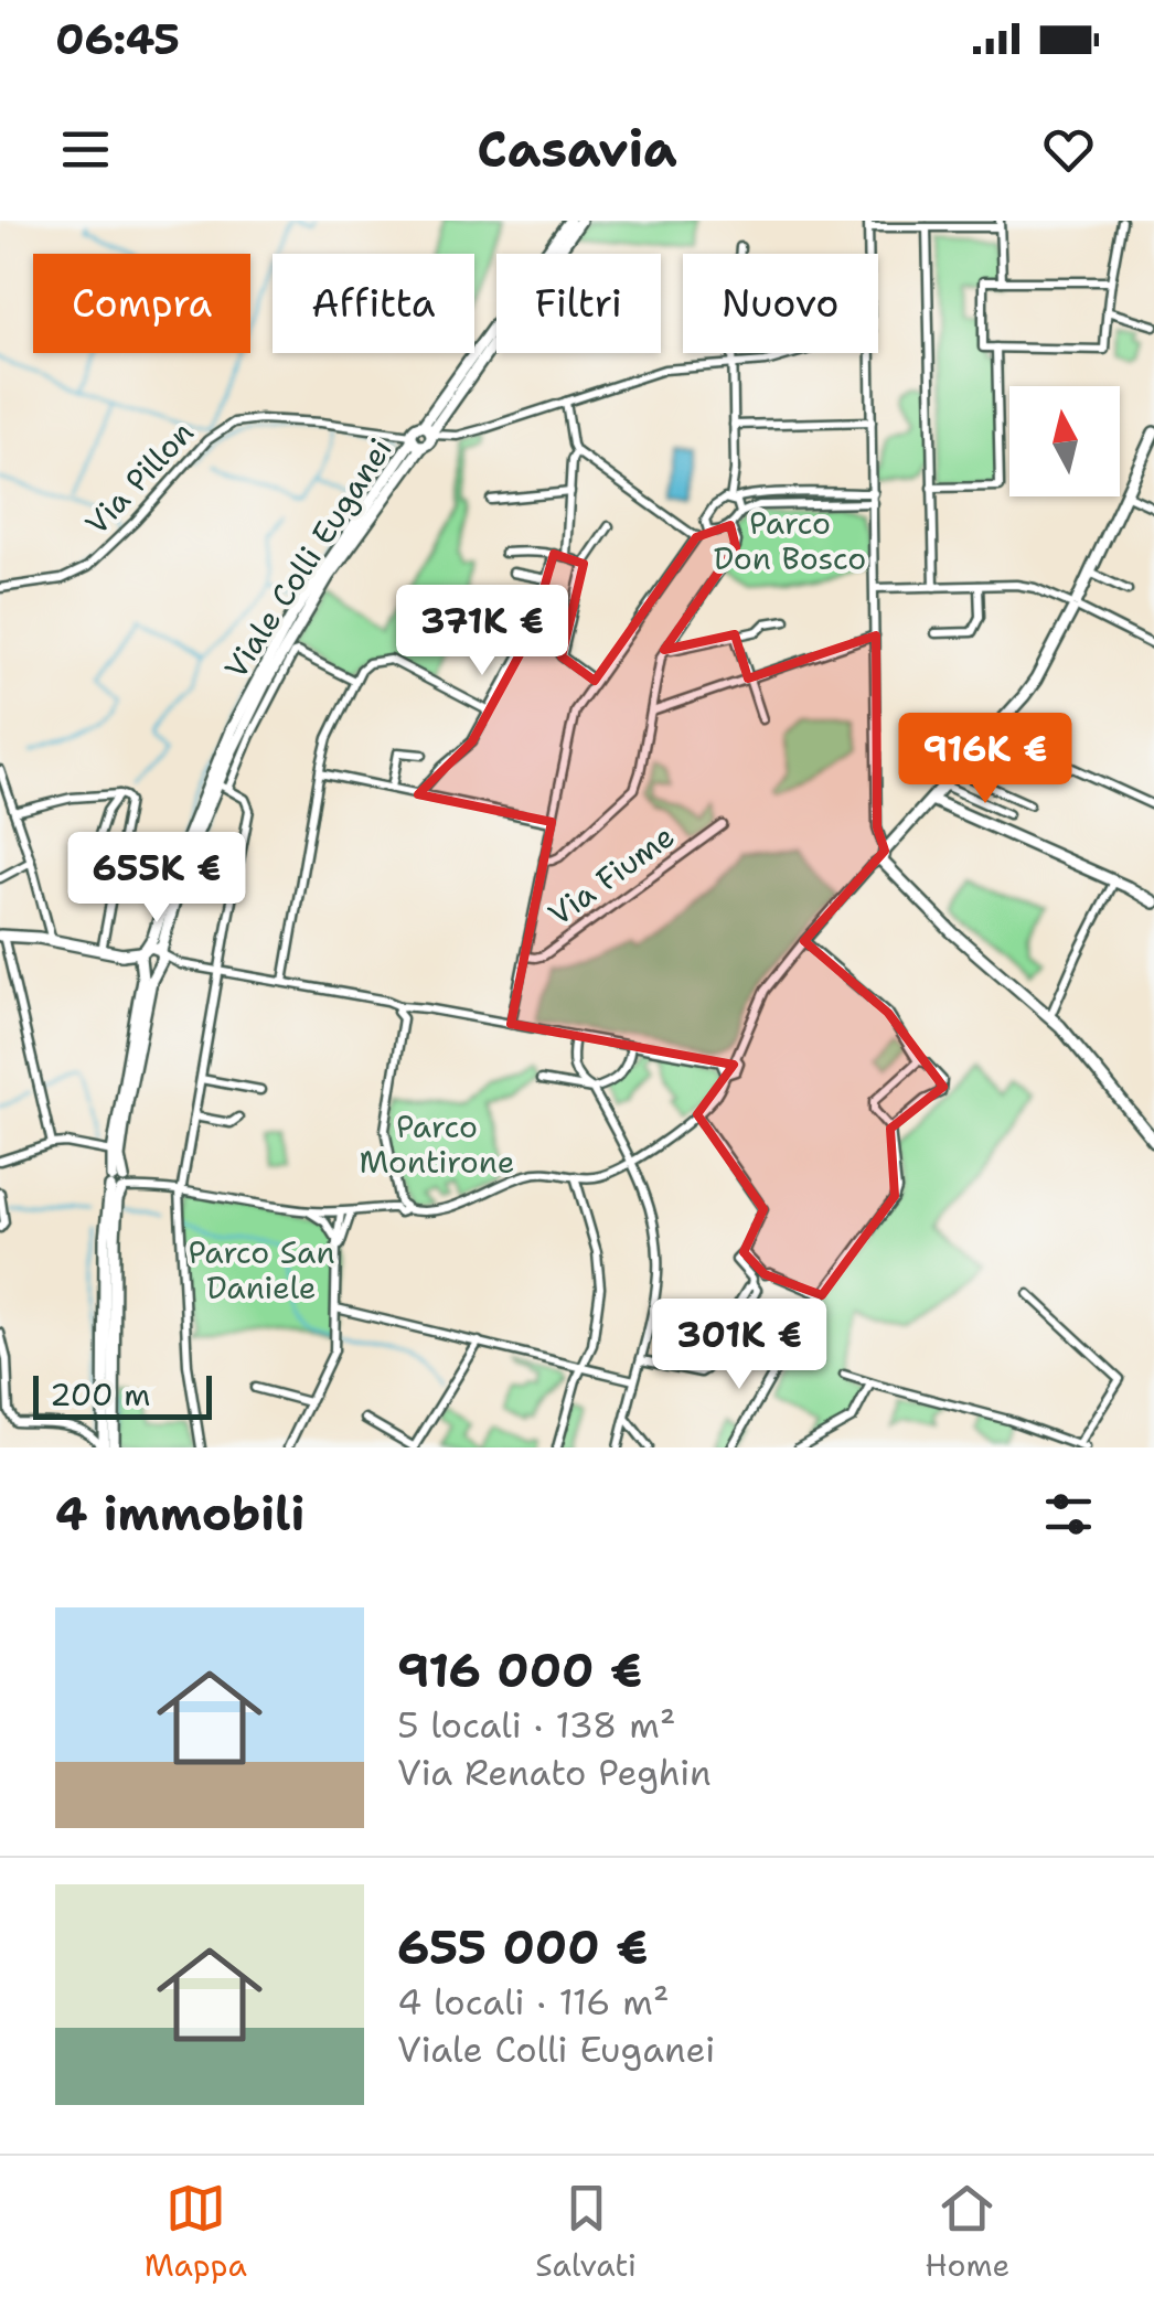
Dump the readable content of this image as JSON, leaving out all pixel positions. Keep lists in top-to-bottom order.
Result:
{
  "streets": {
    "main road": ["Viale Colli Euganei"],
    "street": ["Via Pillon", "Via Fiume"]
  },
  "crossings": [
    ["Via Pillon", "Viale Colli Euganei"]
  ],
  "parks": ["Parco Don Bosco", "Parco Montirone", "Parco San Daniele"],
  "scale_bar": "200 m",
  "north": "top",
  "page": {
    "status": "06:45",
    "header": "Casavia",
    "chip": [
      "Compra",
      "Affitta",
      "Filtri",
      "Nuovo"
    ],
    "price": [
      "371K €",
      "916K €",
      "655K €",
      "301K €"
    ],
    "scale": "200 m",
    "heading": "4 immobili",
    "list": [
      {
        "name": "916 000 €",
        "note": "5 locali · 138 m² · Via Renato Peghin"
      },
      {
        "name": "655 000 €",
        "note": "4 locali · 116 m² · Viale Colli Euganei"
      }
    ],
    "tabs": ["Mappa", "Salvati", "Home"]
  }
}
